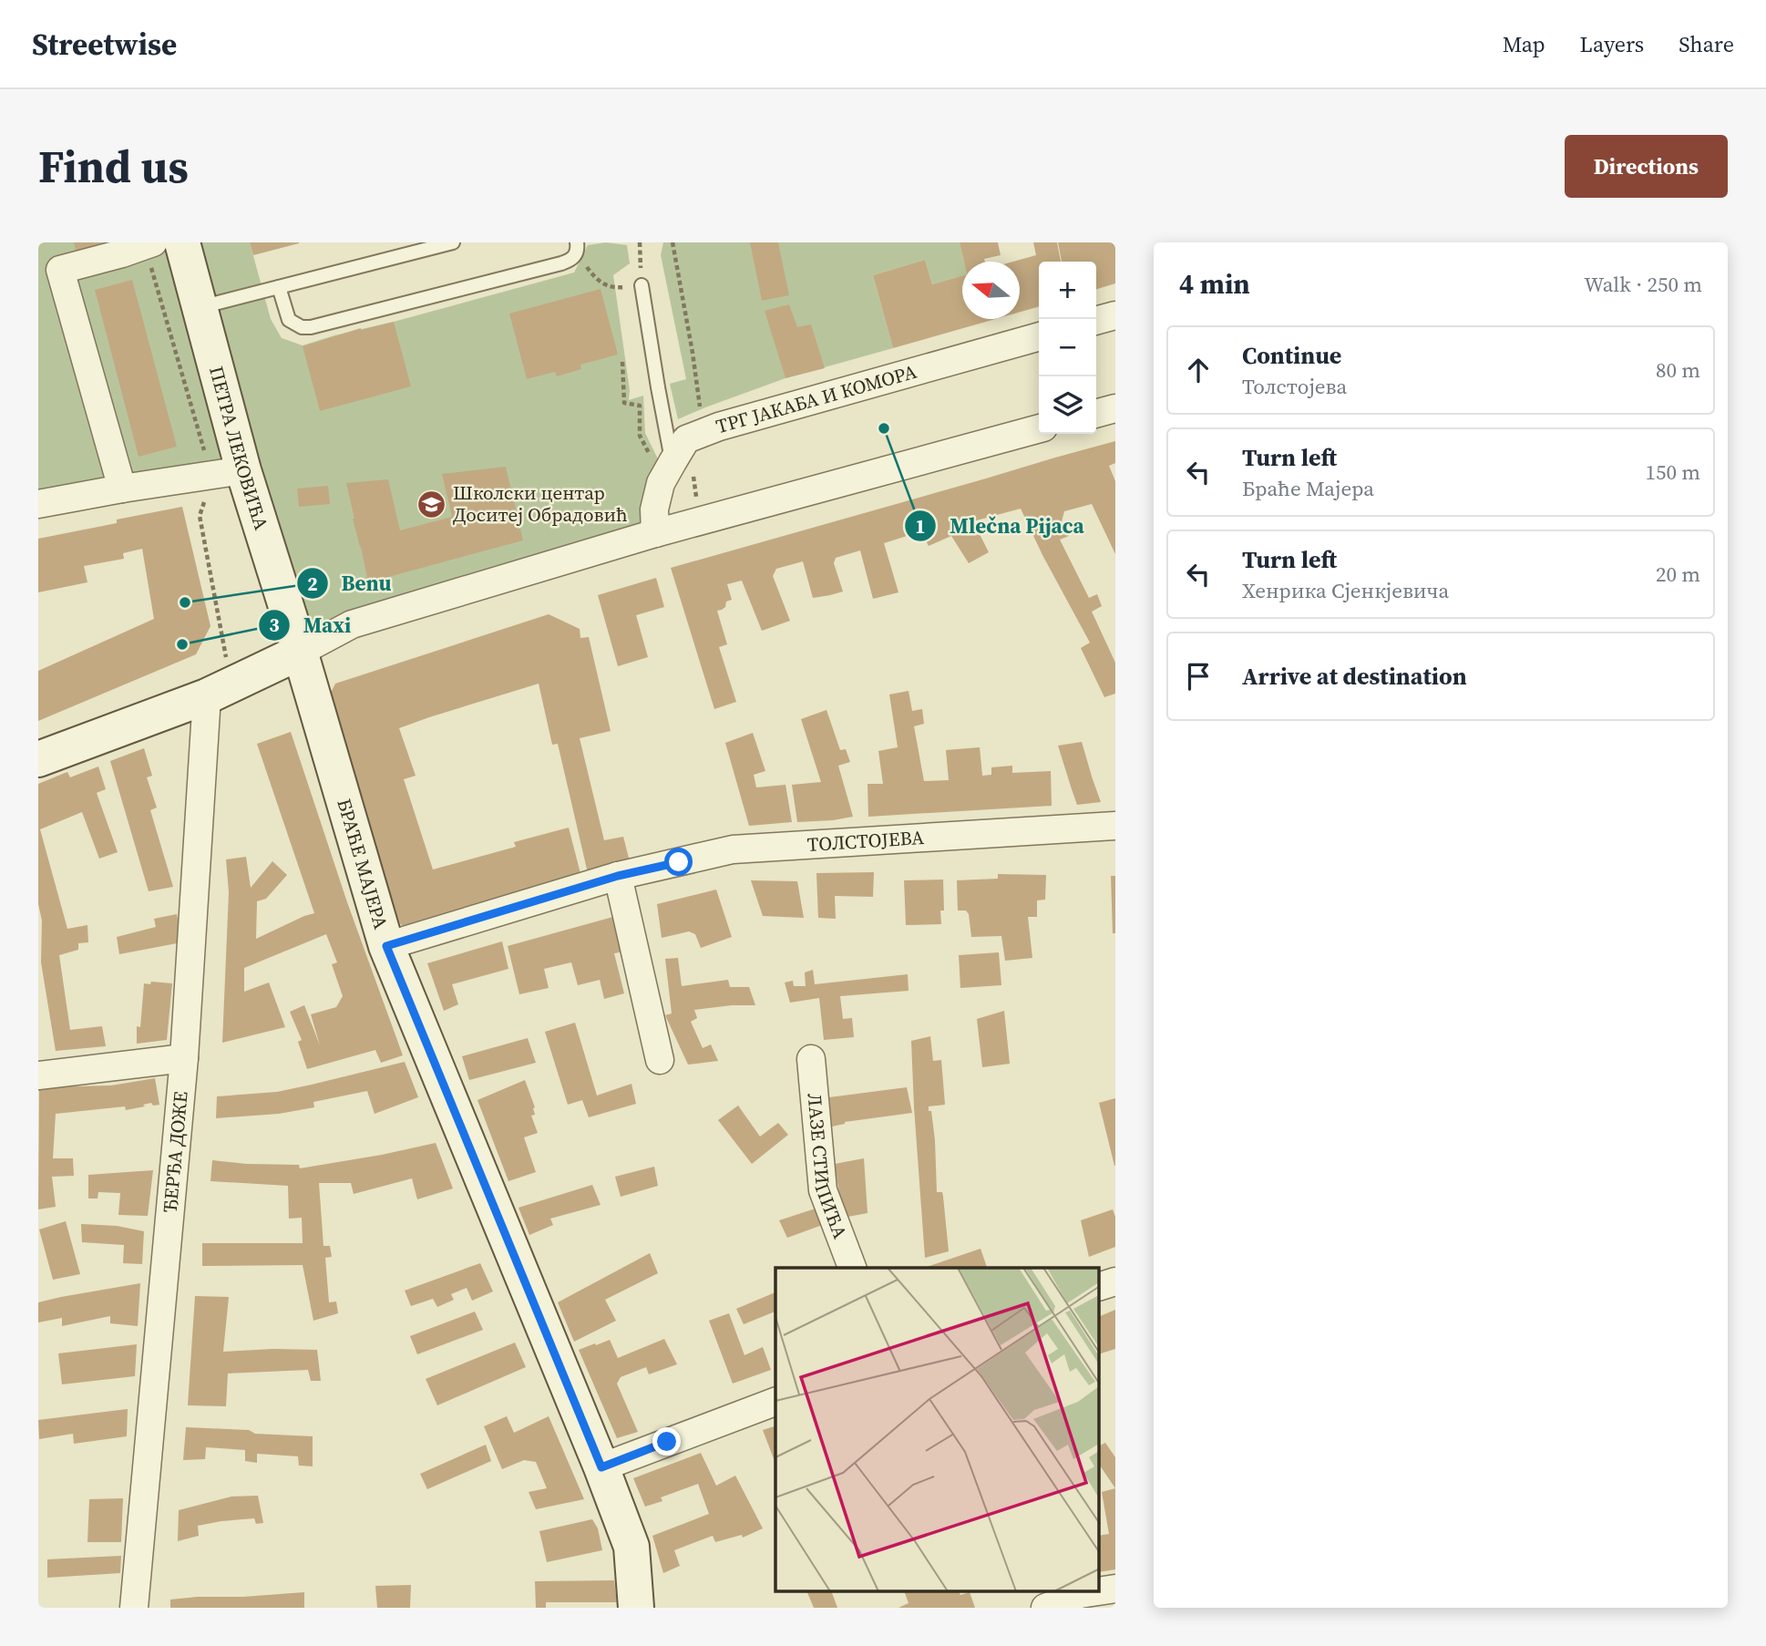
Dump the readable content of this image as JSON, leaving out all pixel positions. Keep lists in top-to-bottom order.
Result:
{
  "streets": {
    "street": [
      "ТРГ ЈАКАБА И КОМОРА",
      "ПЕТРА ЛЕКОВИЋА",
      "ТОЛСТОЈЕВА",
      "БРАЋЕ МАЈЕРА",
      "ЂЕРЂА ДОЖЕ",
      "ЛАЗЕ СТИПИЋА"
    ]
  },
  "crossings": [
    ["ПЕТРА ЛЕКОВИЋА", "БРАЋЕ МАЈЕРА"],
    ["ТОЛСТОЈЕВА", "БРАЋЕ МАЈЕРА"]
  ],
  "places": {
    "other": ["Mlečna Pijaca", "Benu", "Maxi"],
    "school or university": ["Школски центар Доситеј Обрадовић"]
  },
  "north": "left",
  "page": {
    "header": "Streetwise",
    "nav": ["Map", "Layers", "Share"],
    "buttons": "Directions",
    "title": "Find us",
    "heading": ["4 min", "Walk · 250 m"],
    "map_buttons": ["+", "−"],
    "list": [
      ["Continue", "Толстојева", "80 m"],
      ["Turn left", "Браће Мајера", "150 m"],
      ["Turn left", "Хенрика Сјенкјевича", "20 m"],
      "Arrive at destination"
    ]
  }
}
